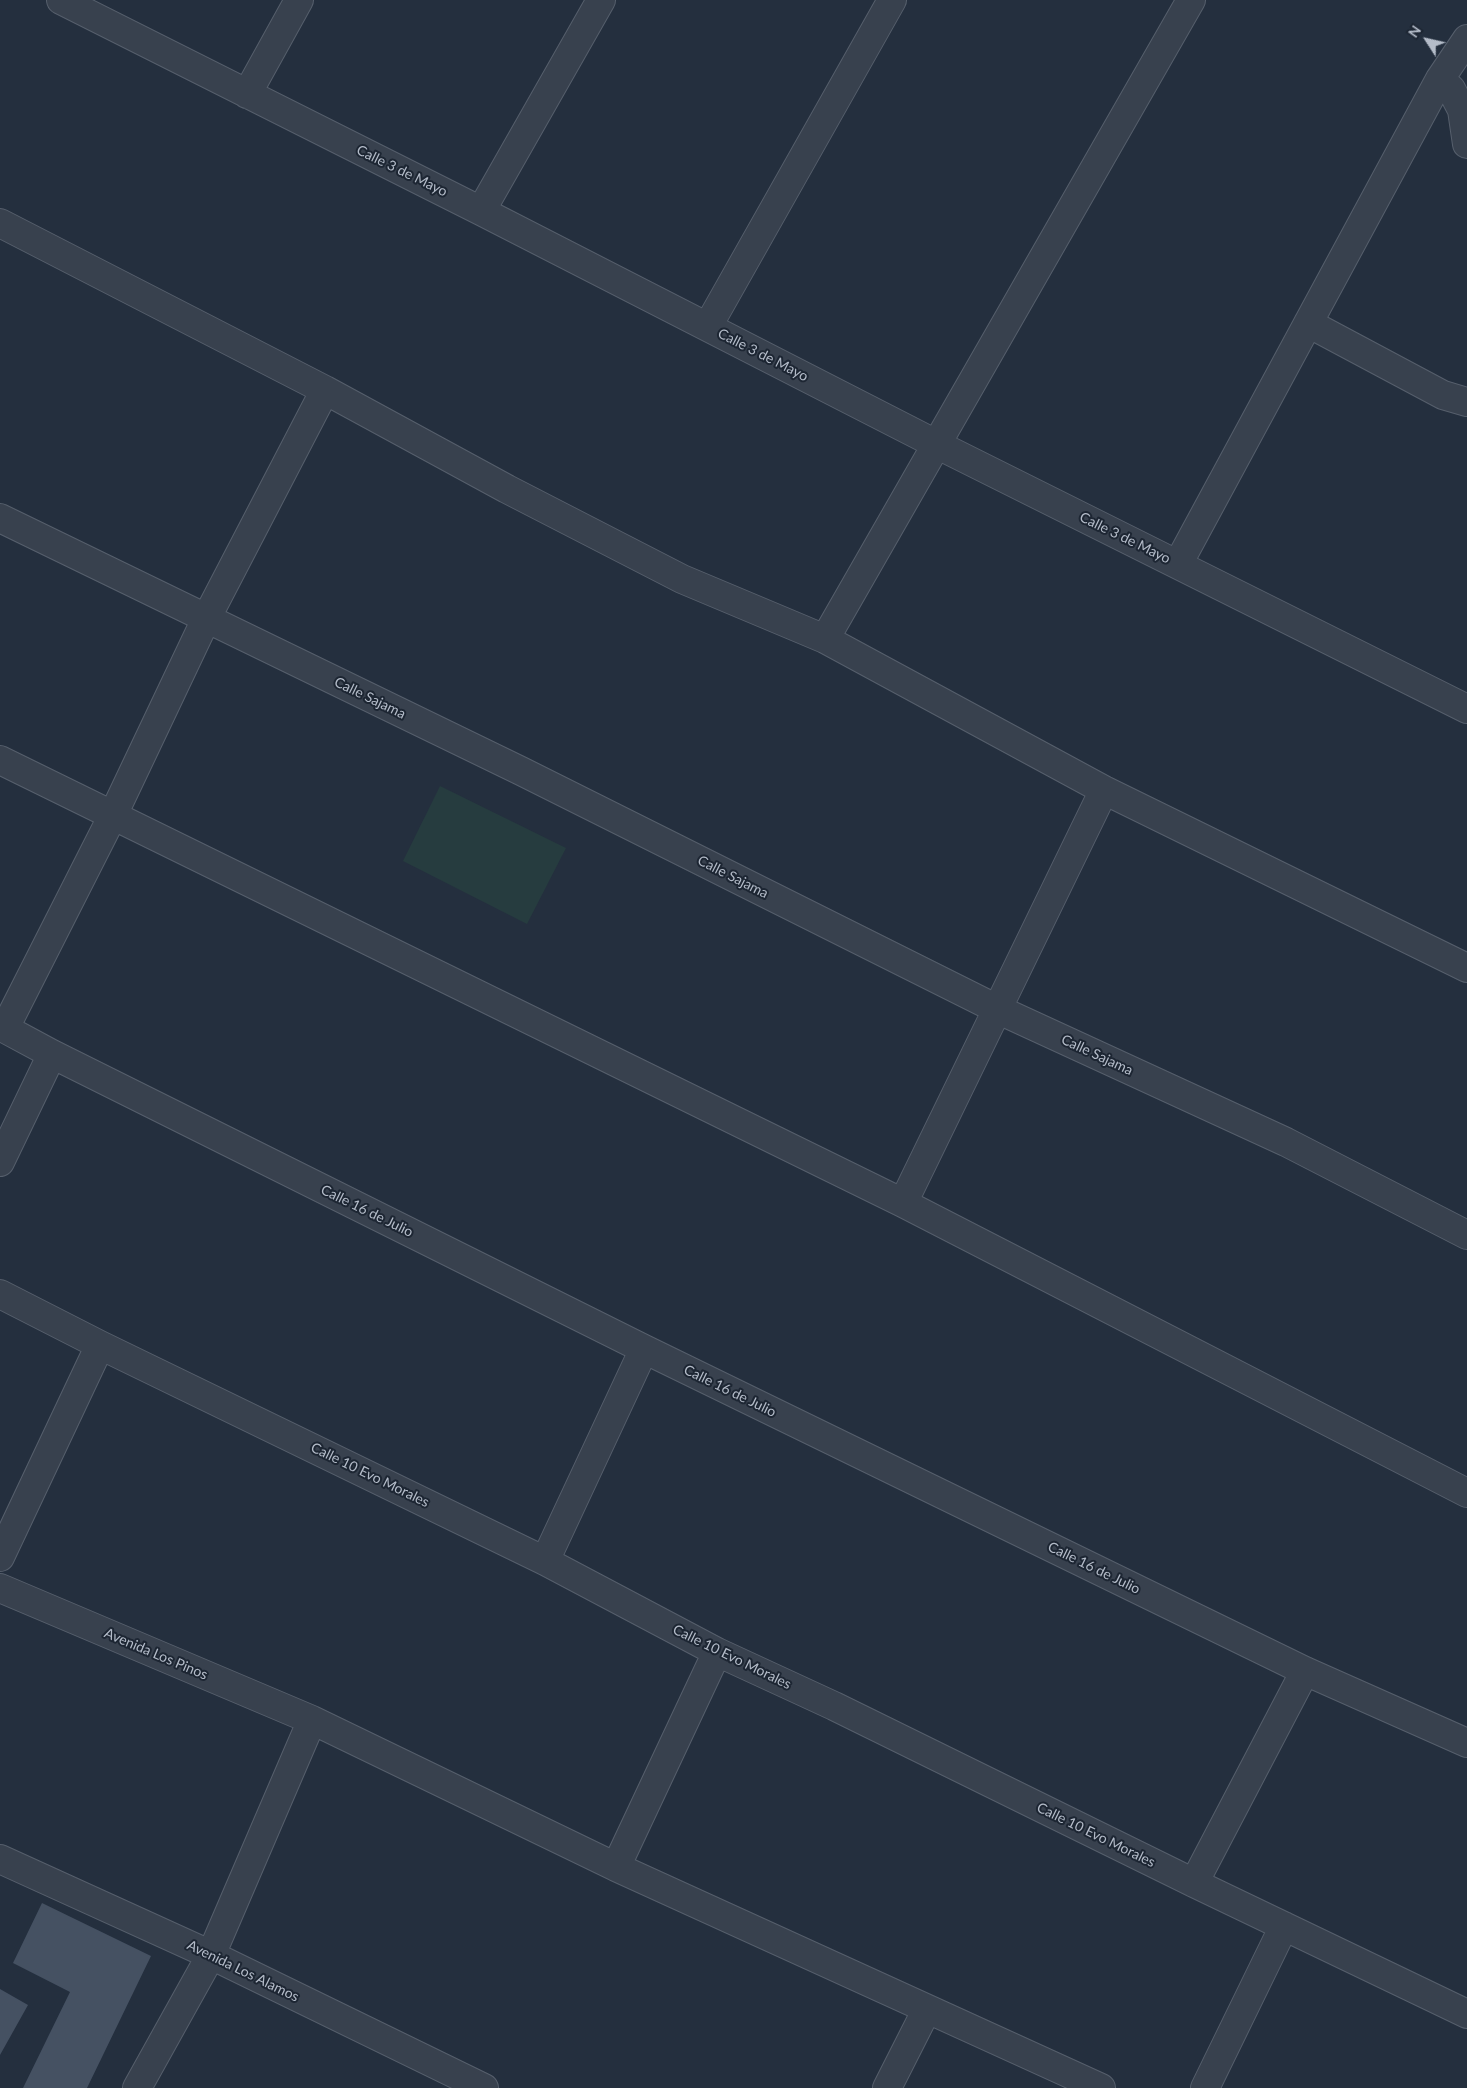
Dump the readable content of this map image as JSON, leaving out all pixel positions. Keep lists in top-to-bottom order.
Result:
{
  "streets": {
    "street": [
      "Calle 3 de Mayo",
      "Calle Sajama",
      "Calle 16 de Julio",
      "Calle 10 Evo Morales",
      "Avenida Los Pinos",
      "Avenida Los Alamos"
    ]
  },
  "north": "top left"
}
